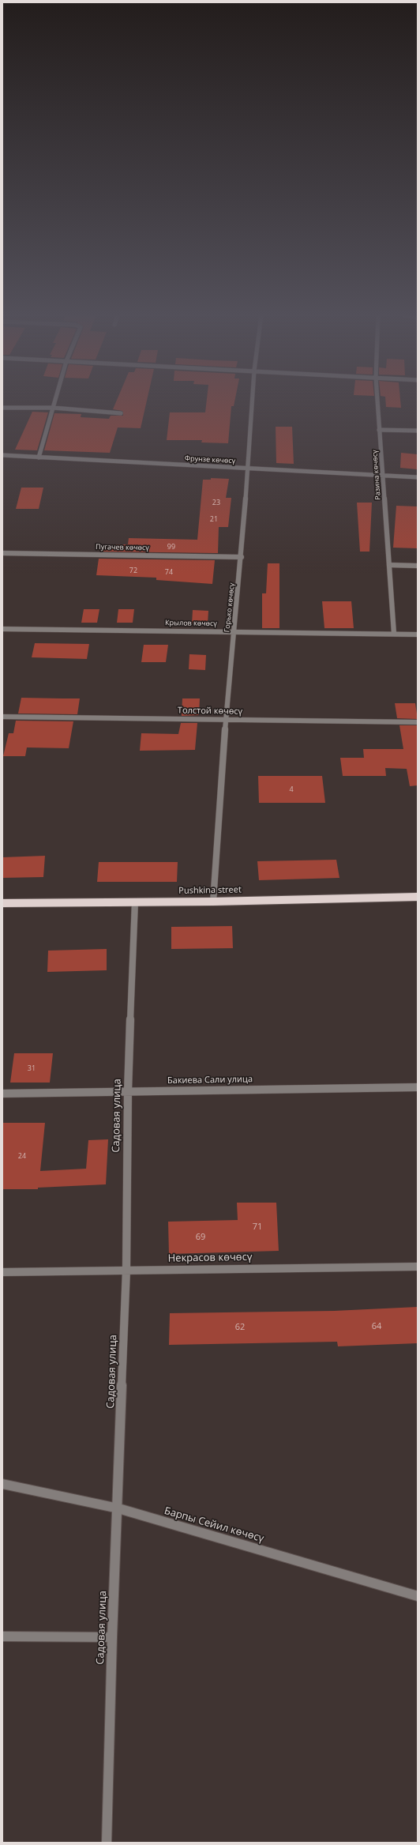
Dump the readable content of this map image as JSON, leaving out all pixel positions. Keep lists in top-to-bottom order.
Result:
{
  "streets": {
    "highway": ["Pushkina street"],
    "street": [
      "Фрунзе көчөсү",
      "Разина көчөсү",
      "Пугачев көчөсү",
      "Горько көчөсү",
      "Крылов көчөсү",
      "Толстой көчөсү",
      "Бакиева Сали улица",
      "Садовая улица",
      "Некрасов көчөсү",
      "Барпы Сейил көчөсү"
    ]
  },
  "crossings": [
    ["Фрунзе көчөсү", "Разина көчөсү"],
    ["Фрунзе көчөсү", "Горько көчөсү"],
    ["Разина көчөсү", "Крылов көчөсү"],
    ["Пугачев көчөсү", "Горько көчөсү"],
    ["Горько көчөсү", "Крылов көчөсү"],
    ["Горько көчөсү", "Толстой көчөсү"],
    ["Горько көчөсү", "Pushkina street"],
    ["Pushkina street", "Садовая улица"],
    ["Бакиева Сали улица", "Садовая улица"],
    ["Садовая улица", "Некрасов көчөсү"],
    ["Садовая улица", "Барпы Сейил көчөсү"]
  ],
  "house_numbers": [
    "23",
    "21",
    "99",
    "72",
    "74",
    "4",
    "31",
    "24",
    "71",
    "69",
    "64",
    "62"
  ]
}
